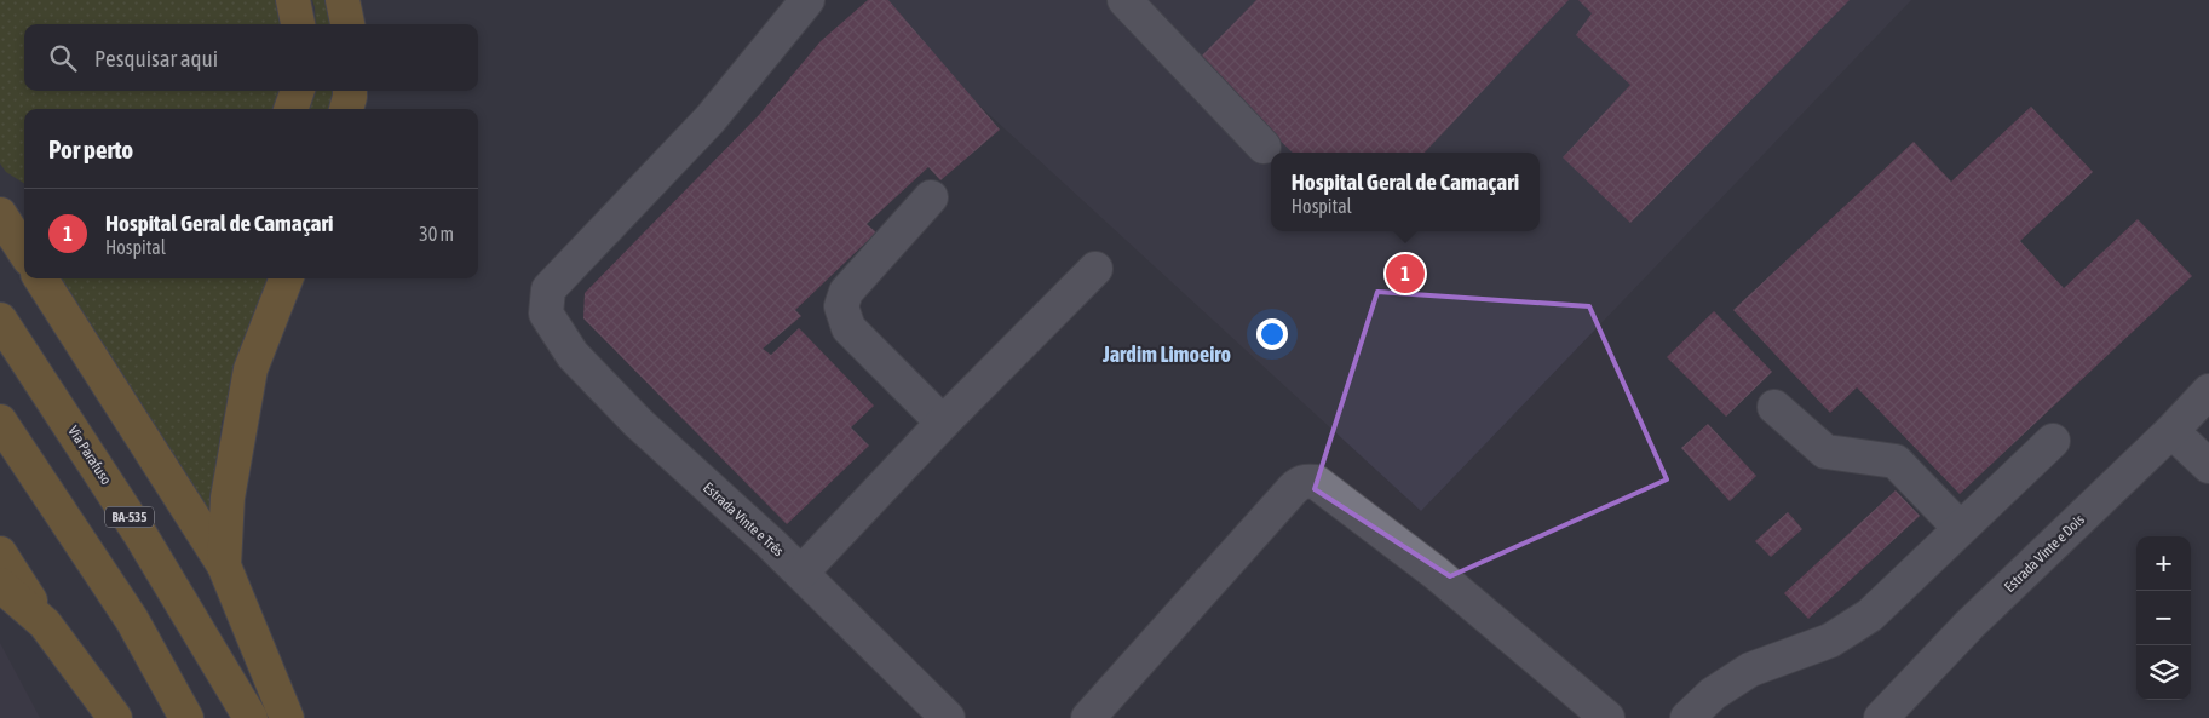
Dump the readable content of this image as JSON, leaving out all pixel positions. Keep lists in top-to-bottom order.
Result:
{
  "streets": {
    "highway": ["Via Parafuso", "BA-535"],
    "street": ["Estrada Vinte e Três", "Estrada Vinte e Dois"]
  },
  "districts": ["Jardim Limoeiro"],
  "page": {
    "search": "Pesquisar aqui",
    "heading": "Por perto",
    "popup": ["Hospital Geral de Camaçari", "Hospital"],
    "list": [
      {
        "mark": "1",
        "name": "Hospital Geral de Camaçari",
        "note": "Hospital",
        "value": "30 m"
      }
    ],
    "pins": "1",
    "map_buttons": ["+", "−"]
  }
}
